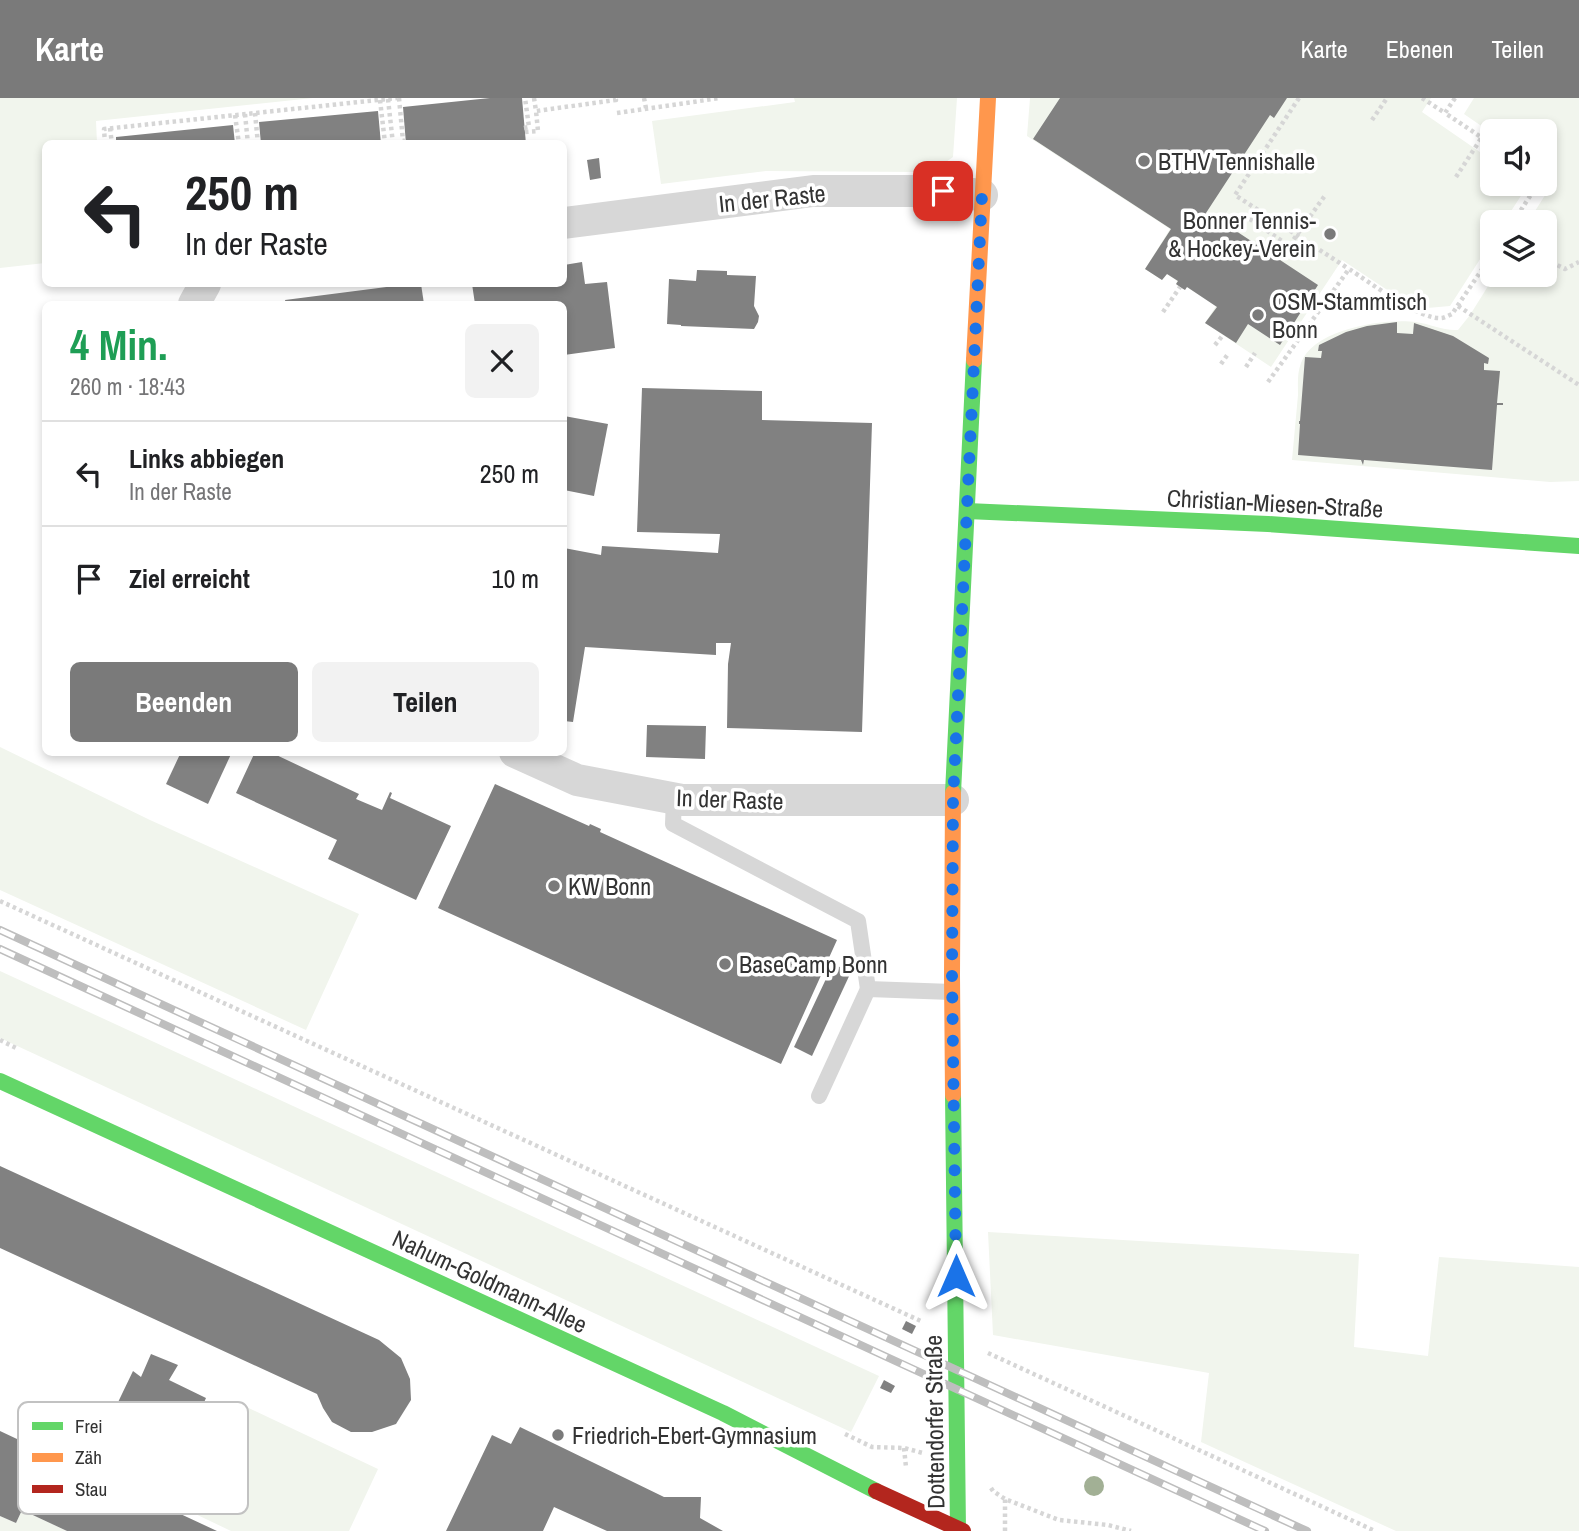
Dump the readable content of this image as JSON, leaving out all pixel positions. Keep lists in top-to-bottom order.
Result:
{
  "streets": {
    "main road": ["Christian-Miesen-Straße", "Nahum-Goldmann-Allee", "Dottendorfer Straße"],
    "street": ["In der Raste"]
  },
  "crossings": [
    ["In der Raste", "Dottendorfer Straße"],
    ["Christian-Miesen-Straße", "Dottendorfer Straße"],
    ["Nahum-Goldmann-Allee", "Dottendorfer Straße"]
  ],
  "places": [
    "BTHV Tennishalle",
    "Bonner Tennis- & Hockey-Verein",
    "OSM-Stammtisch Bonn",
    "KW Bonn",
    "BaseCamp Bonn",
    "Friedrich-Ebert-Gymnasium"
  ],
  "legend": ["Frei", "Zäh", "Stau"],
  "page": {
    "header": "Karte",
    "nav": ["Karte", "Ebenen", "Teilen"],
    "turn": ["250 m", "In der Raste"],
    "heading": ["4 Min.", "260 m · 18:43"],
    "list": [
      {
        "name": "Links abbiegen",
        "note": "In der Raste",
        "value": "250 m"
      },
      {
        "name": "Ziel erreicht",
        "value": "10 m"
      }
    ],
    "buttons": ["Beenden", "Teilen"]
  }
}
